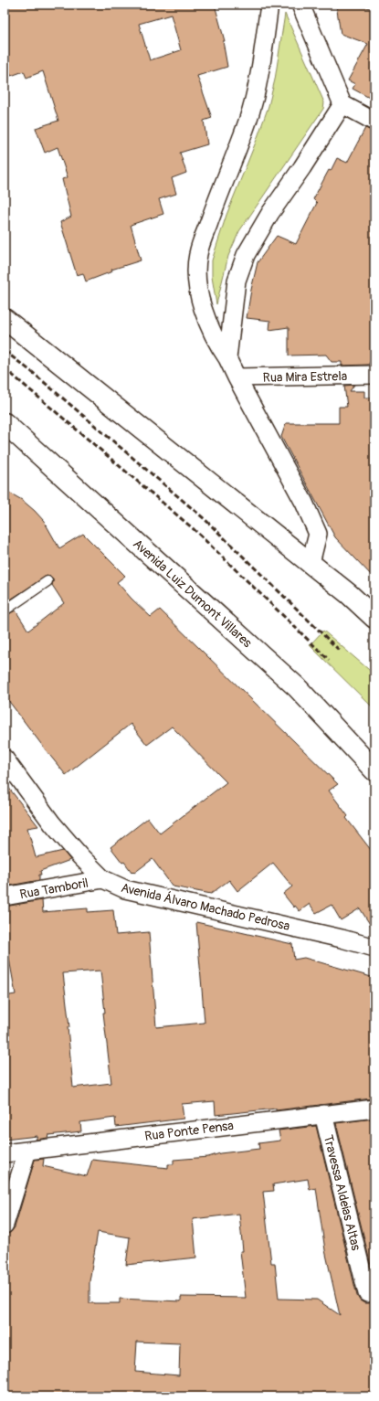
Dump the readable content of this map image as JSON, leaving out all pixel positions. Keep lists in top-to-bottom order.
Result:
{
  "streets": {
    "main road": ["Avenida Luiz Dumont Villares"],
    "street": [
      "Rua Mira Estrela",
      "Rua Tamboril",
      "Avenida Álvaro Machado Pedrosa",
      "Rua Ponte Pensa",
      "Travessa Aldeias Altas"
    ]
  },
  "crossings": [
    ["Rua Tamboril", "Avenida Álvaro Machado Pedrosa"],
    ["Rua Ponte Pensa", "Travessa Aldeias Altas"]
  ]
}
